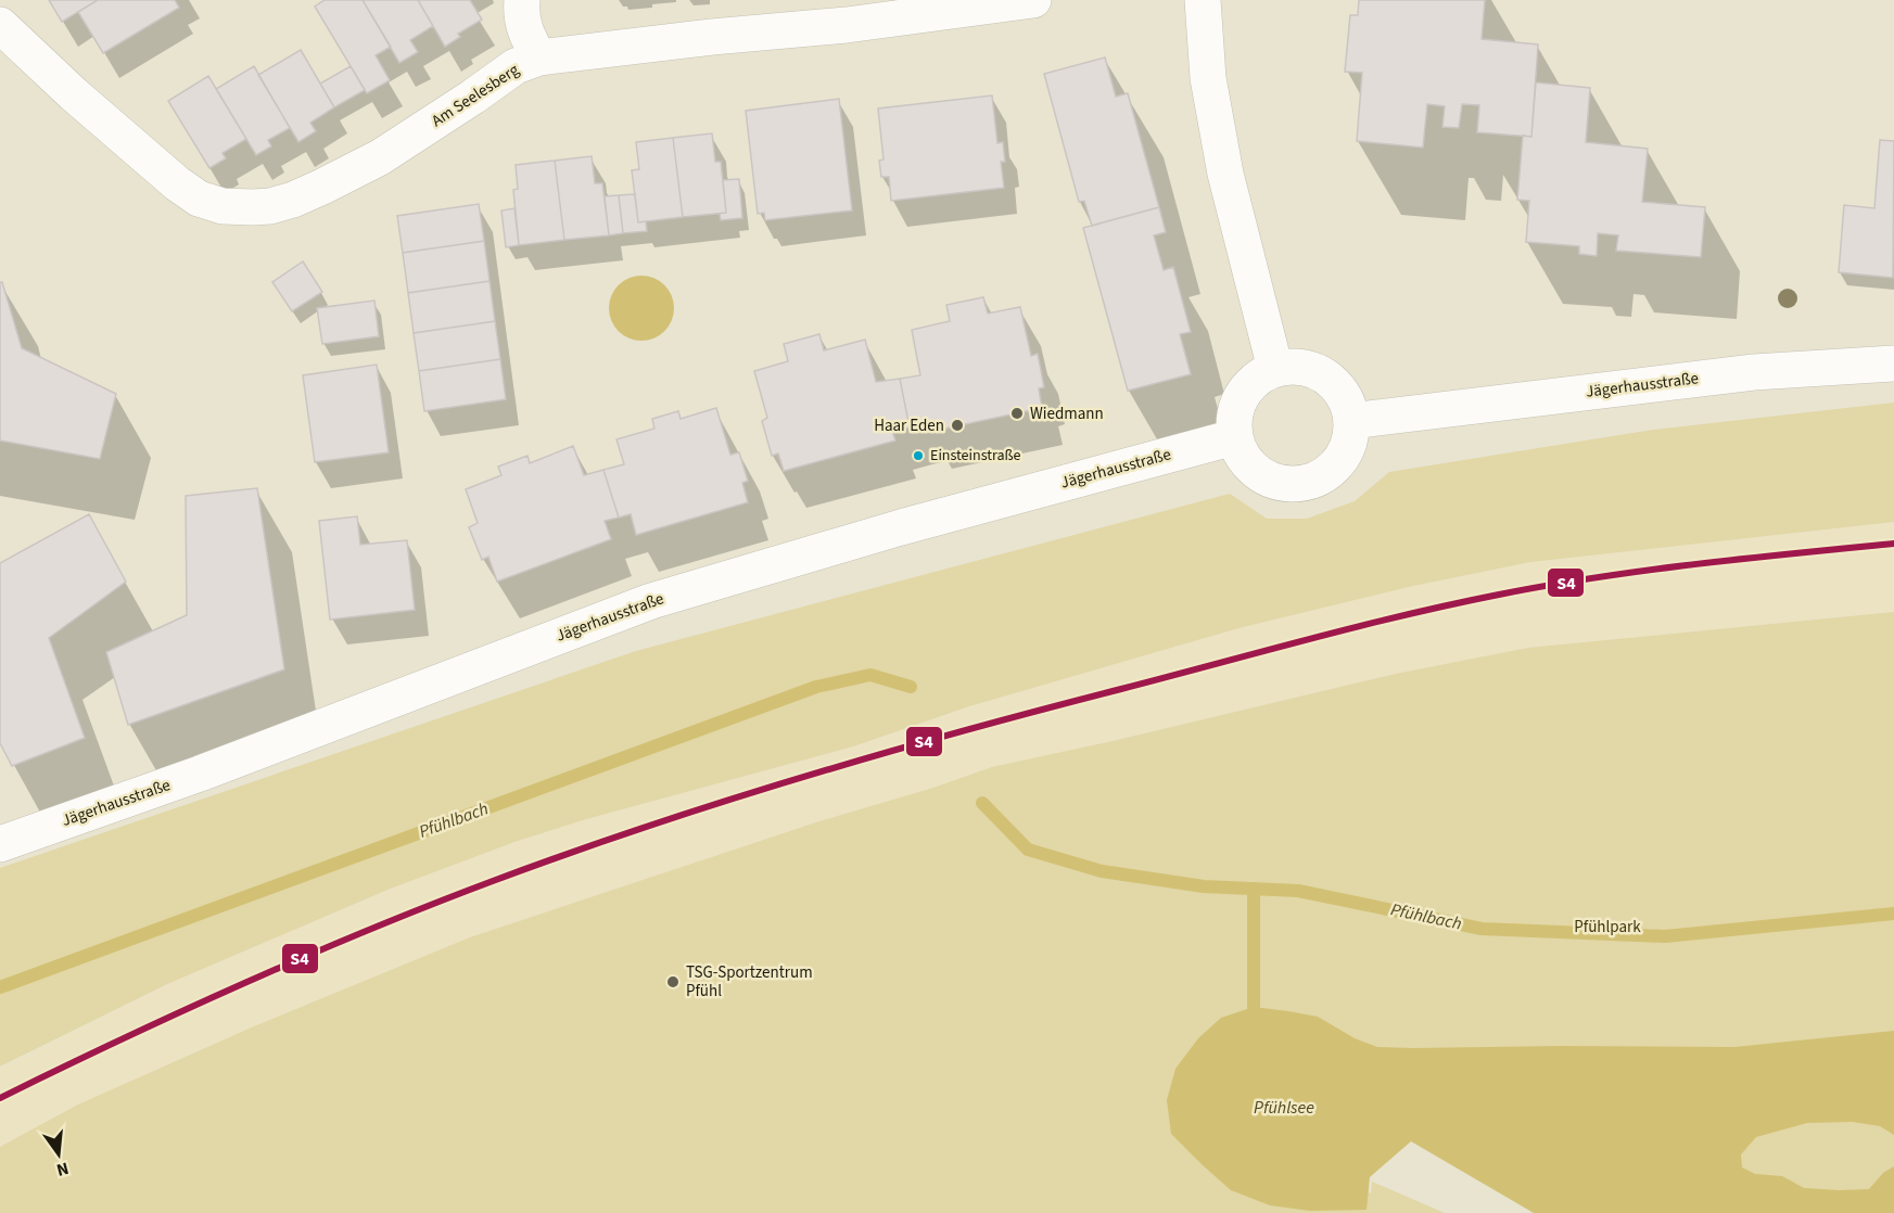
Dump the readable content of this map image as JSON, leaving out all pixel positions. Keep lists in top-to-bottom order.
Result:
{
  "streets": {
    "street": ["Am Seelesberg", "Jägerhausstraße"]
  },
  "water": ["Pfühlbach", "Pfühlsee"],
  "parks": ["Pfühlpark"],
  "places": [
    "Wiedmann",
    "Haar Eden",
    "Einsteinstraße",
    "TSG-Sportzentrum Pfühl"
  ],
  "lines": ["transit line S4"],
  "north": "bottom"
}
